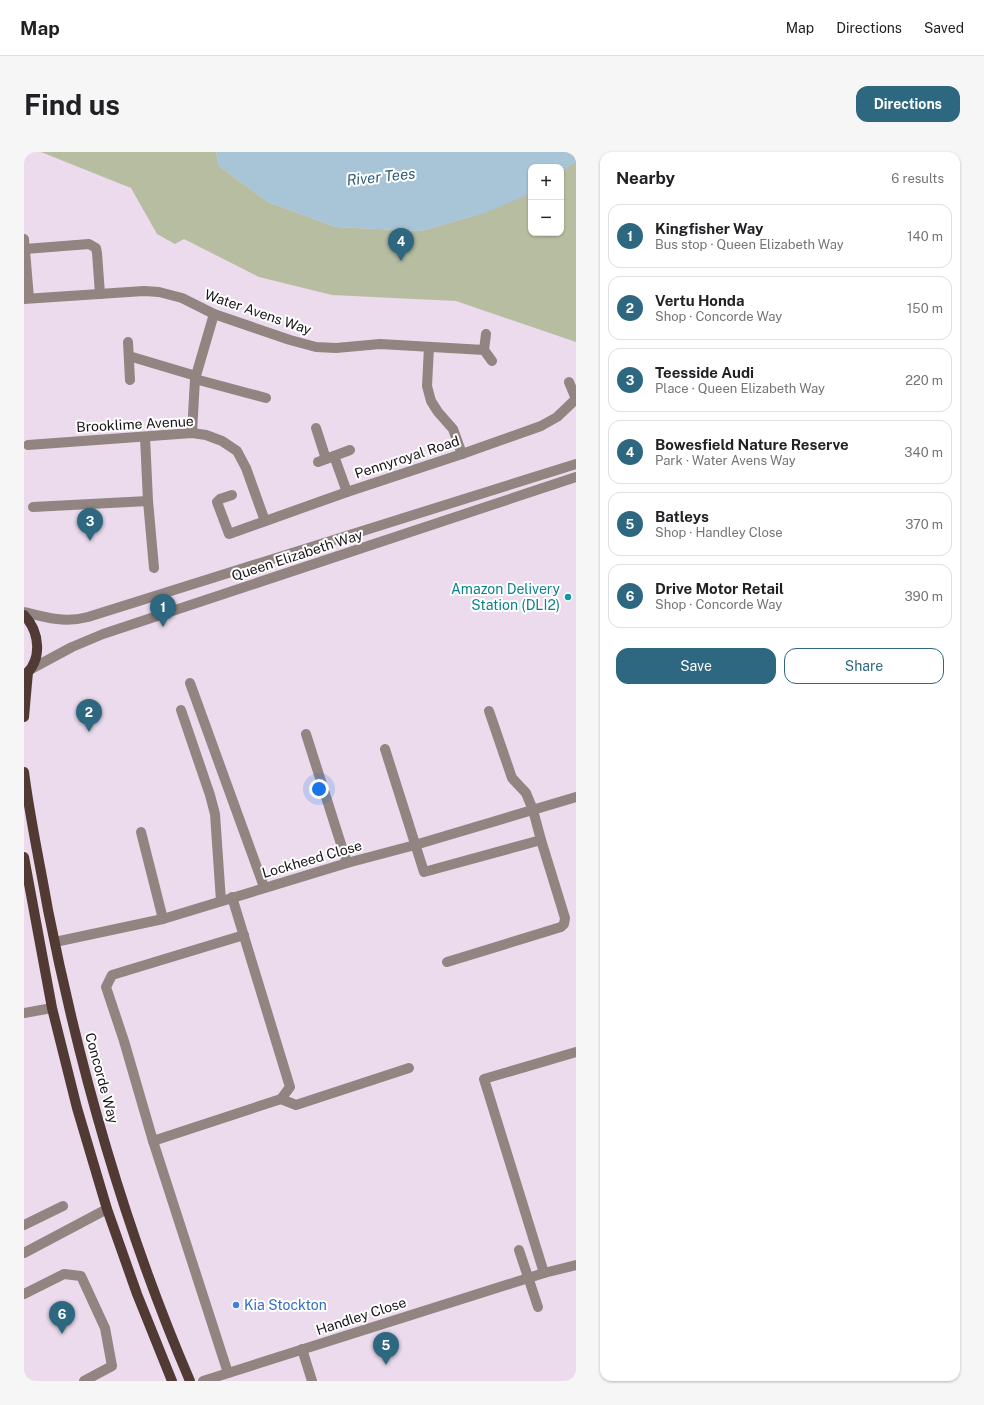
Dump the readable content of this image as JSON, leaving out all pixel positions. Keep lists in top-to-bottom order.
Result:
{
  "streets": {
    "main road": ["Concorde Way"],
    "street": [
      "Water Avens Way",
      "Brooklime Avenue",
      "Pennyroyal Road",
      "Queen Elizabeth Way",
      "Lockheed Close",
      "Handley Close"
    ]
  },
  "crossings": [
    ["Brooklime Avenue", "Pennyroyal Road"],
    ["Lockheed Close", "Concorde Way"]
  ],
  "water": ["River Tees"],
  "places": ["Amazon Delivery Station (DLI2)", "Kia Stockton"],
  "page": {
    "header": "Map",
    "nav": ["Map", "Directions", "Saved"],
    "buttons": [
      "Directions",
      ["Save", "Share"]
    ],
    "title": "Find us",
    "heading": ["Nearby", "6 results"],
    "map_buttons": ["+", "−"],
    "list": [
      {
        "mark": "1",
        "name": "Kingfisher Way",
        "note": "Bus stop · Queen Elizabeth Way",
        "value": "140 m"
      },
      {
        "mark": "2",
        "name": "Vertu Honda",
        "note": "Shop · Concorde Way",
        "value": "150 m"
      },
      {
        "mark": "3",
        "name": "Teesside Audi",
        "note": "Place · Queen Elizabeth Way",
        "value": "220 m"
      },
      {
        "mark": "4",
        "name": "Bowesfield Nature Reserve",
        "note": "Park · Water Avens Way",
        "value": "340 m"
      },
      {
        "mark": "5",
        "name": "Batleys",
        "note": "Shop · Handley Close",
        "value": "370 m"
      },
      {
        "mark": "6",
        "name": "Drive Motor Retail",
        "note": "Shop · Concorde Way",
        "value": "390 m"
      }
    ],
    "pins": [
      "4",
      "3",
      "1",
      "2",
      "6",
      "5"
    ]
  }
}
